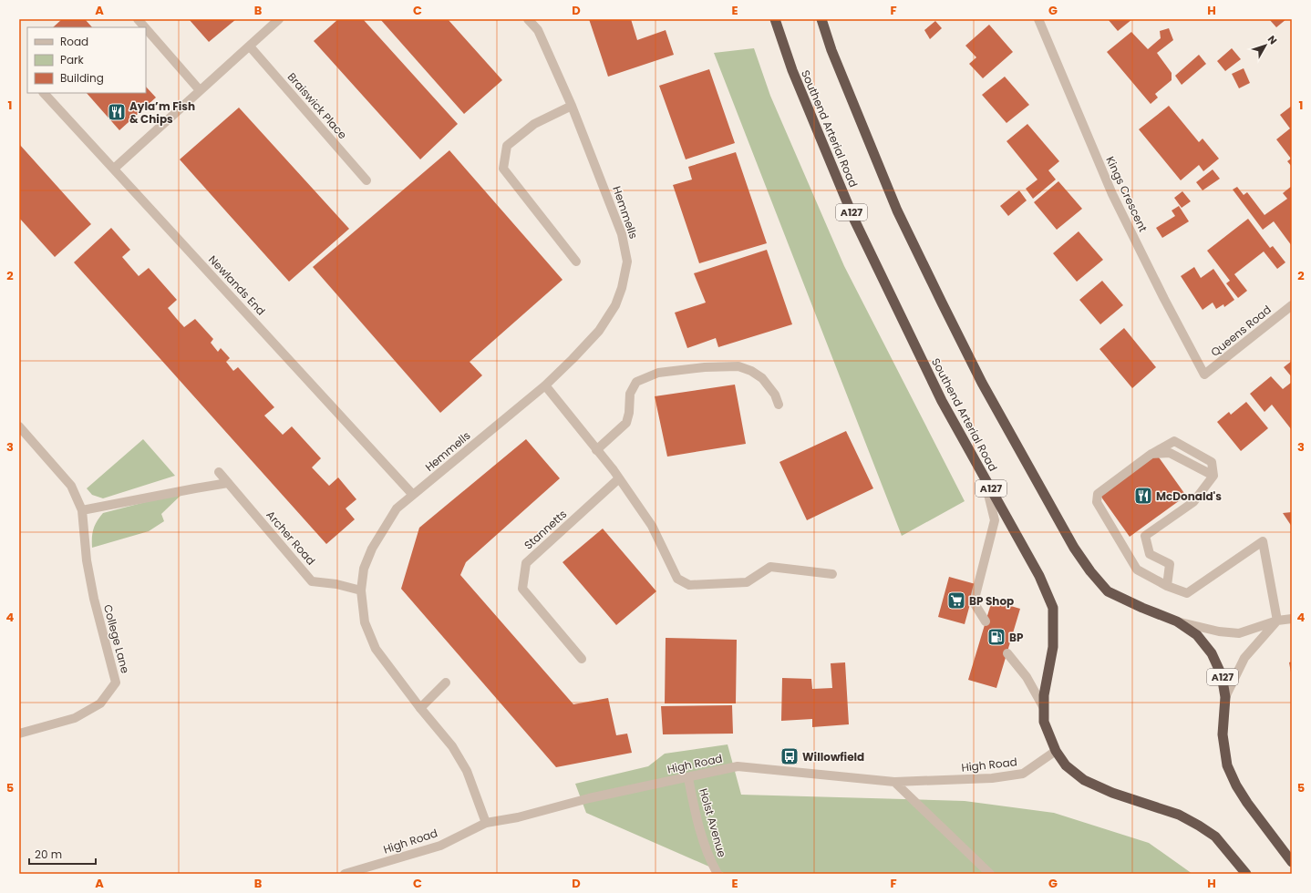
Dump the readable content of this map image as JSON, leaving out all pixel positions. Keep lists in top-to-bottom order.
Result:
{
  "streets": {
    "highway": ["Southend Arterial Road", "A127"],
    "street": [
      "Braiswick Place",
      "Kings Crescent",
      "Hemmells",
      "Newlands End",
      "Queens Road",
      "Stannetts",
      "Archer Road",
      "College Lane",
      "High Road",
      "Holst Avenue"
    ]
  },
  "crossings": [
    ["Southend Arterial Road", "High Road"],
    ["Kings Crescent", "Queens Road"],
    ["Hemmells", "Newlands End"],
    ["Hemmells", "Archer Road"],
    ["Hemmells", "High Road"],
    ["High Road", "Holst Avenue"]
  ],
  "places": {
    "restaurant": ["Ayla’m Fish & Chips", "McDonald's"],
    "supermarket": ["BP Shop"],
    "fuel station": ["BP"],
    "bus stop": ["Willowfield"]
  },
  "legend": ["Road", "Park", "Building"],
  "scale_bar": "20 m",
  "north": "top right",
  "grid": {
    "columns": [
      "A",
      "B",
      "C",
      "D",
      "E",
      "F",
      "G",
      "H"
    ],
    "rows": [
      "1",
      "2",
      "3",
      "4",
      "5"
    ]
  }
}
